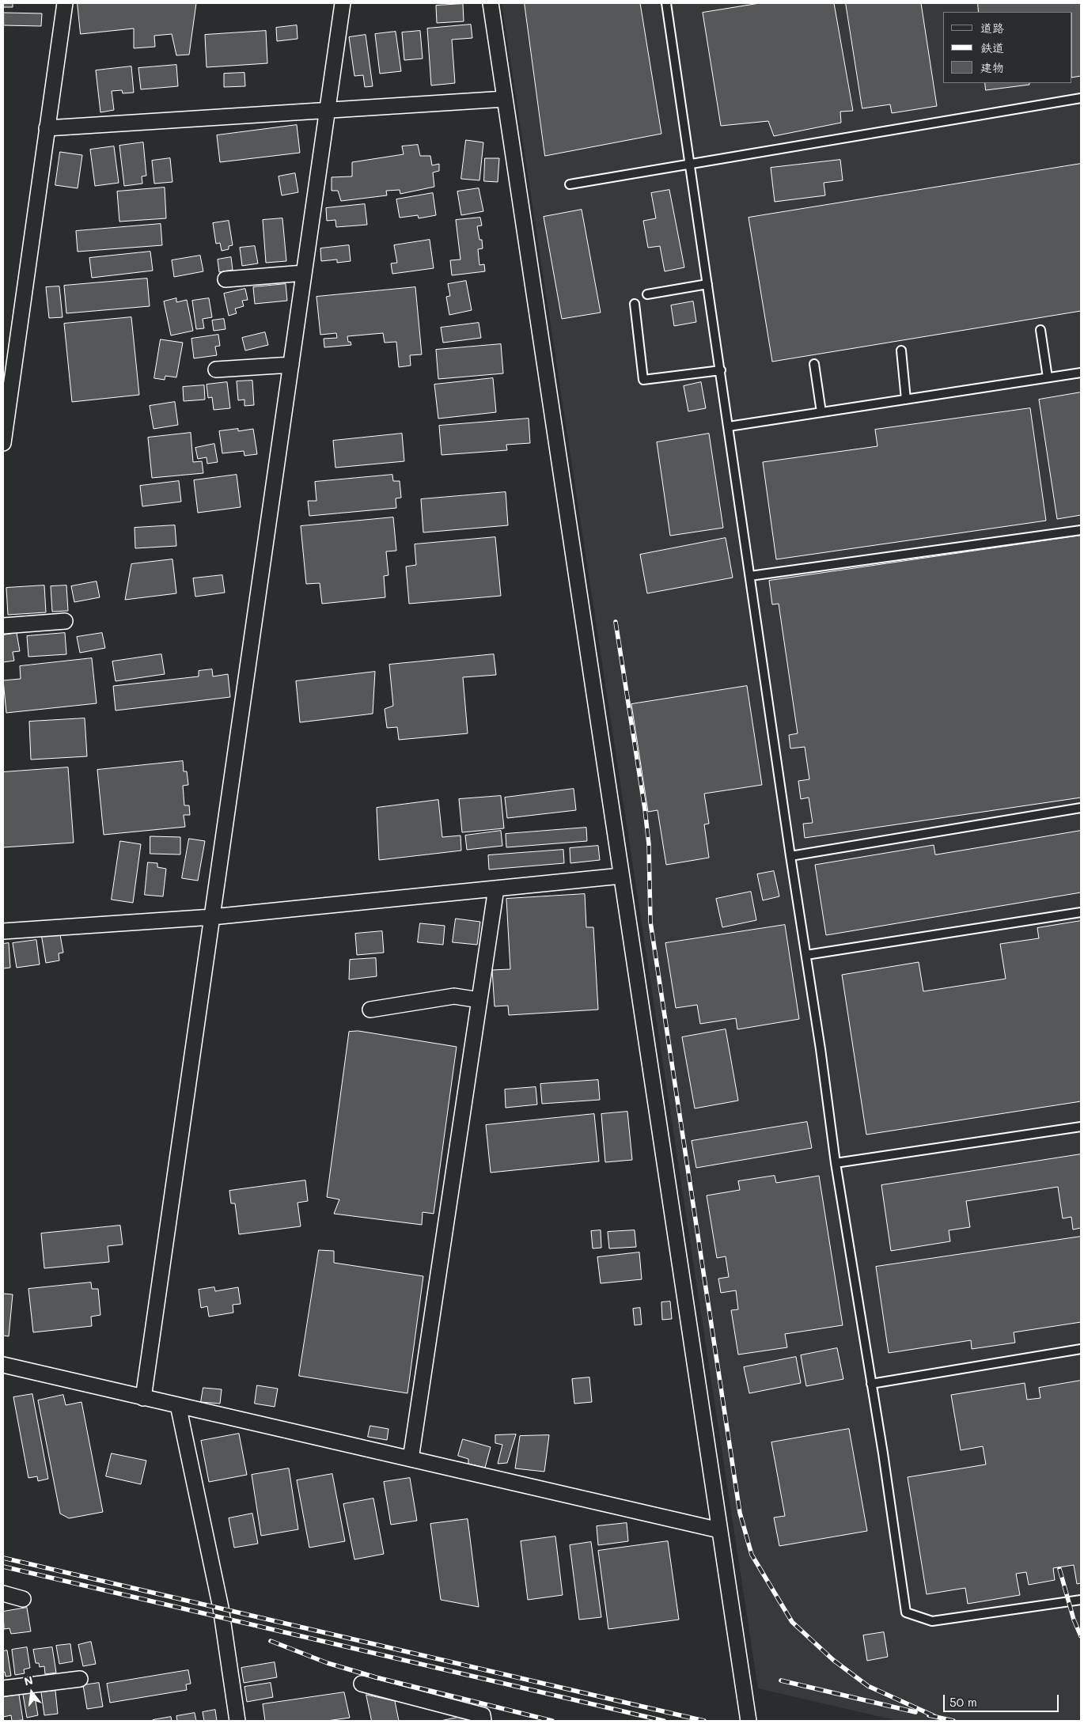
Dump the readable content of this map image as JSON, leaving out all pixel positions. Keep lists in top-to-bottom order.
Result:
{
  "legend": ["道路", "鉄道", "建物"],
  "scale_bar": "50 m",
  "north": "top"
}
